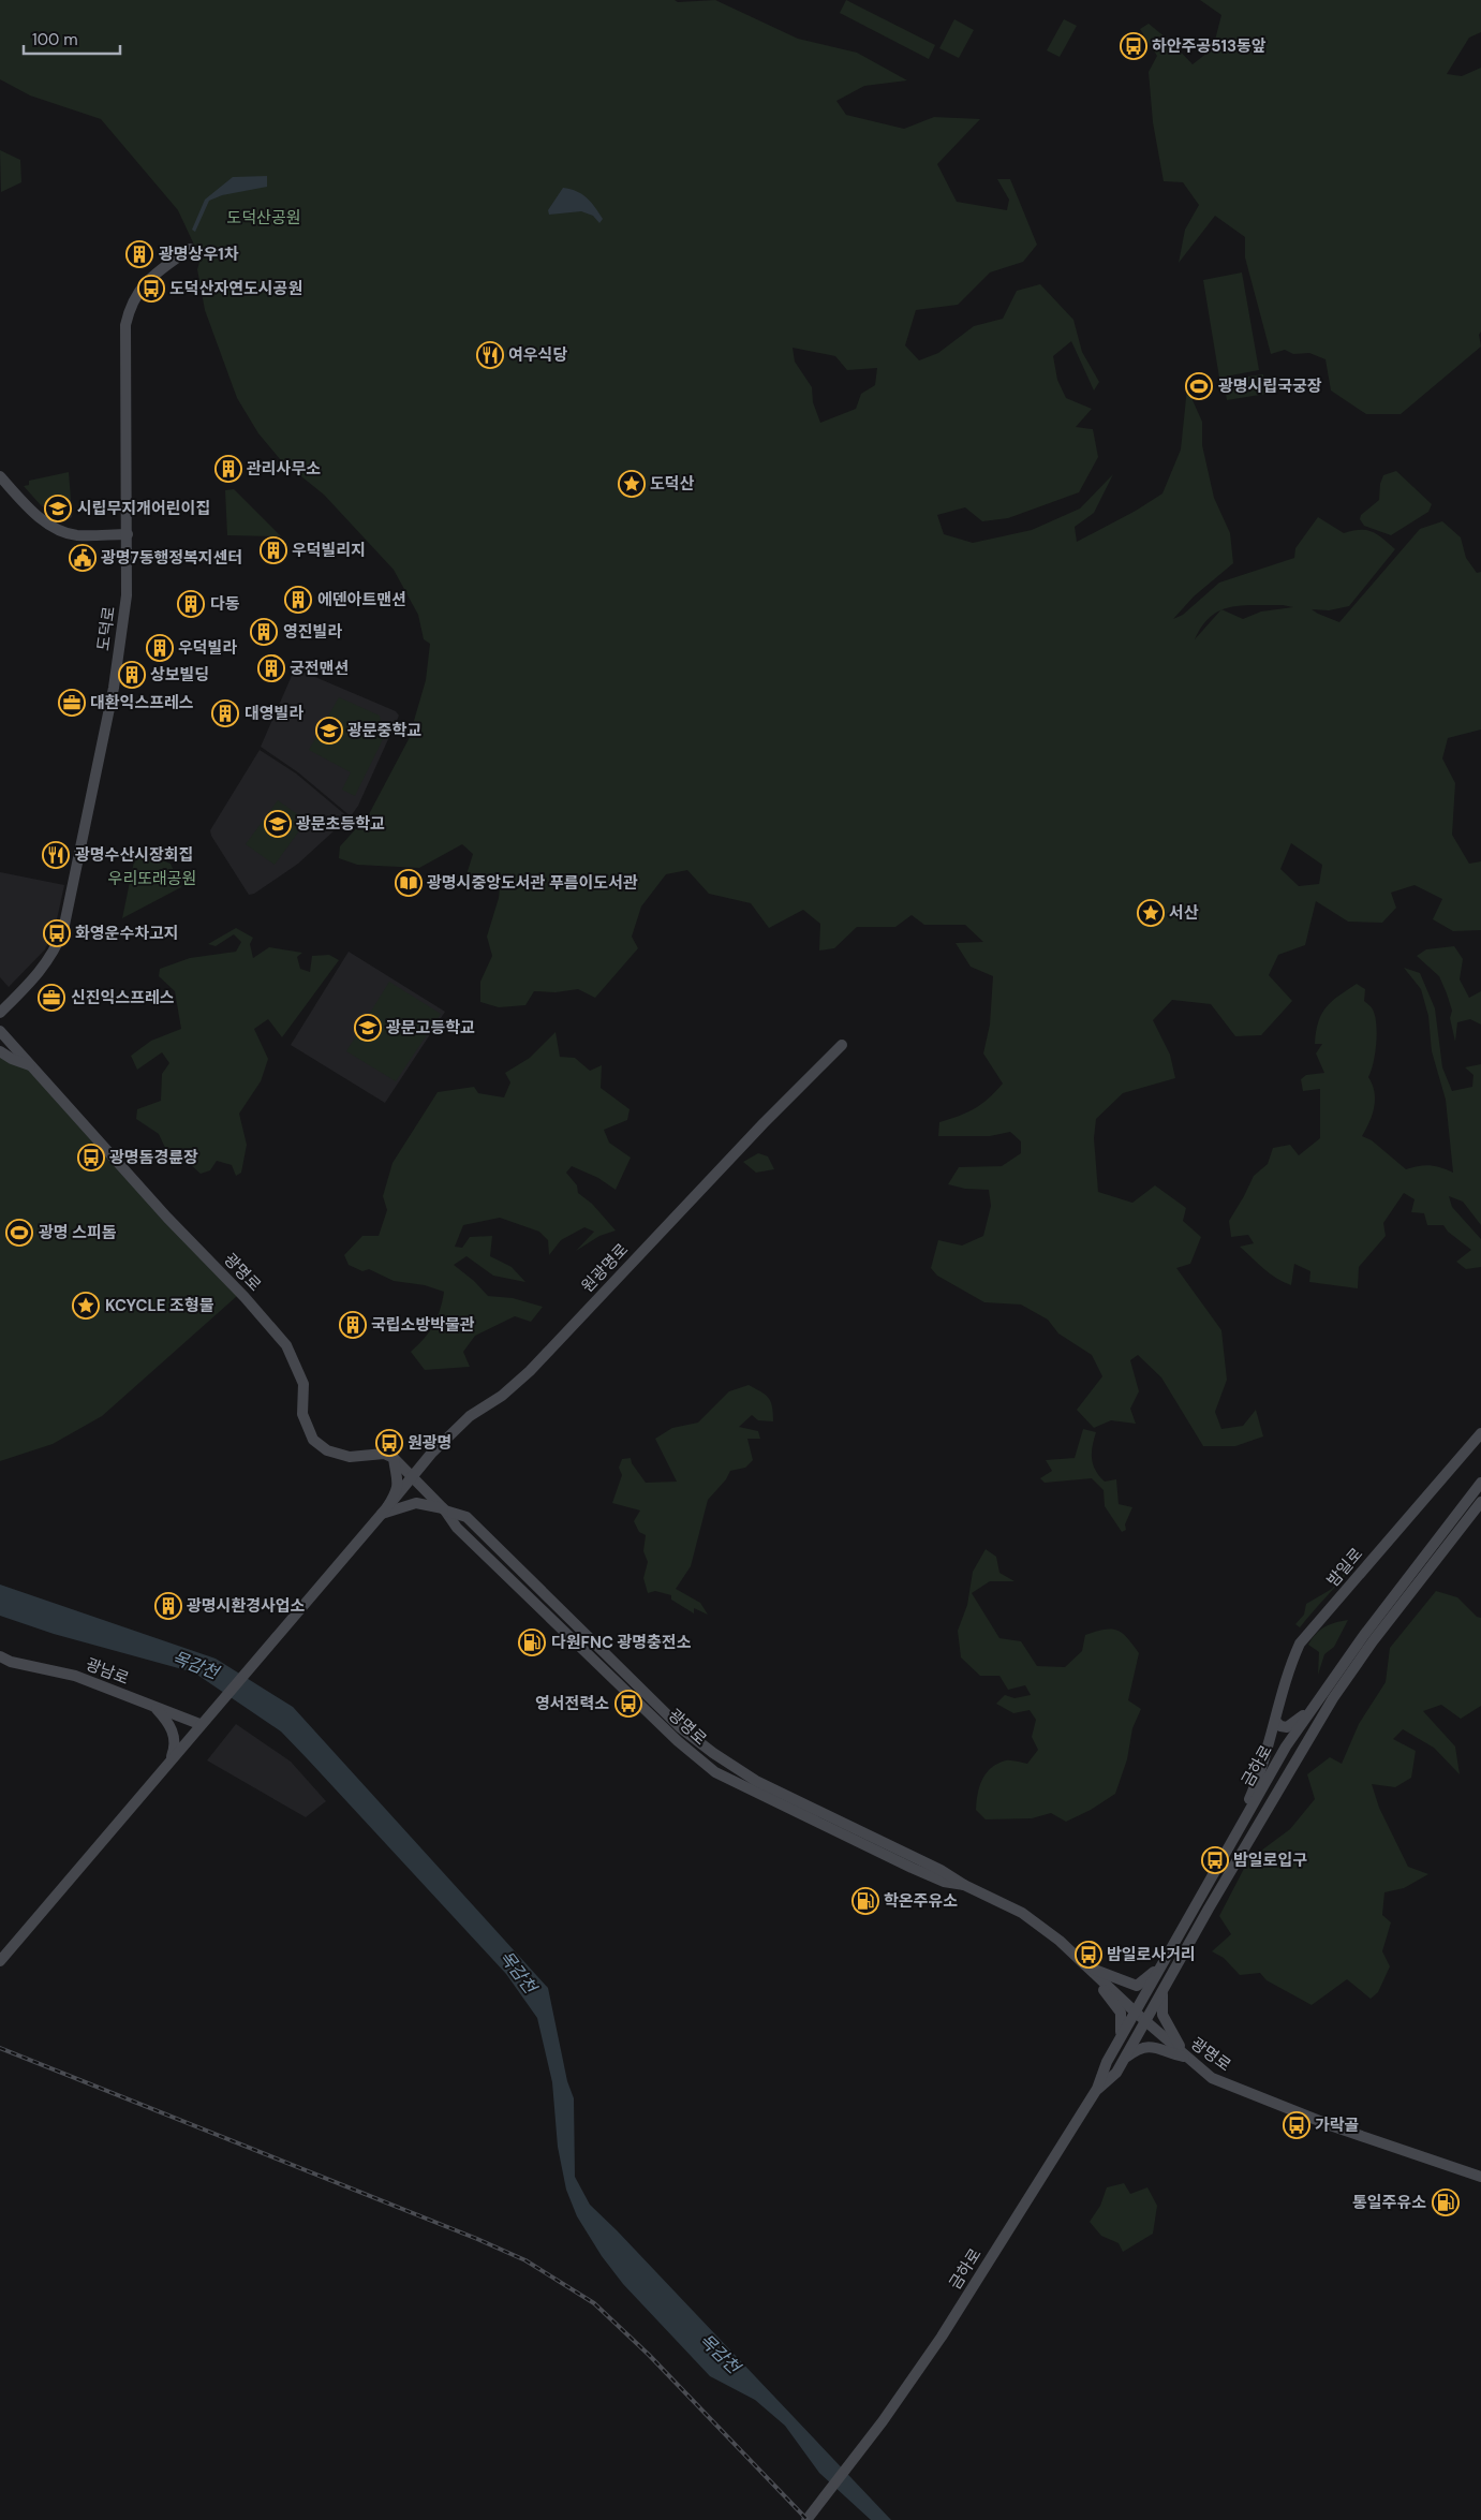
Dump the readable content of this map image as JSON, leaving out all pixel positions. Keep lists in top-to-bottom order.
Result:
{
  "streets": {
    "main road": [
      "도덕로",
      "원광명로",
      "광명로",
      "밤일로",
      "광남로",
      "금하로"
    ]
  },
  "crossings": [
    ["원광명로", "광명로"],
    ["원광명로", "광남로"],
    ["광명로", "금하로"]
  ],
  "water": ["목감천"],
  "parks": ["도덕산공원", "우리또래공원"],
  "places": {
    "bus stop": [
      "하안주공513동앞",
      "도덕산자연도시공원",
      "화영운수차고지",
      "광명돔경륜장",
      "원광명",
      "영서전력소",
      "밤일로입구",
      "밤일로사거리",
      "가락골"
    ],
    "building": [
      "광명상우1차",
      "관리사무소",
      "우덕빌리지",
      "에덴아트맨션",
      "다동",
      "영진빌라",
      "우덕빌라",
      "궁전맨션",
      "상보빌딩",
      "대영빌라",
      "국립소방박물관",
      "광명시환경사업소"
    ],
    "restaurant": ["여우식당", "광명수산시장회집"],
    "sports": ["광명시립국궁장", "광명 스피돔"],
    "place": ["도덕산", "서산", "KCYCLE 조형물"],
    "school or university": [
      "시립무지개어린이집",
      "광문중학교",
      "광문초등학교",
      "광문고등학교"
    ],
    "public building": ["광명7동행정복지센터"],
    "office": ["대환익스프레스", "신진익스프레스"],
    "library": ["광명시중앙도서관 푸름이도서관"],
    "fuel station": ["다원FNC 광명충전소", "학온주유소", "통일주유소"]
  },
  "scale_bar": "100 m"
}
